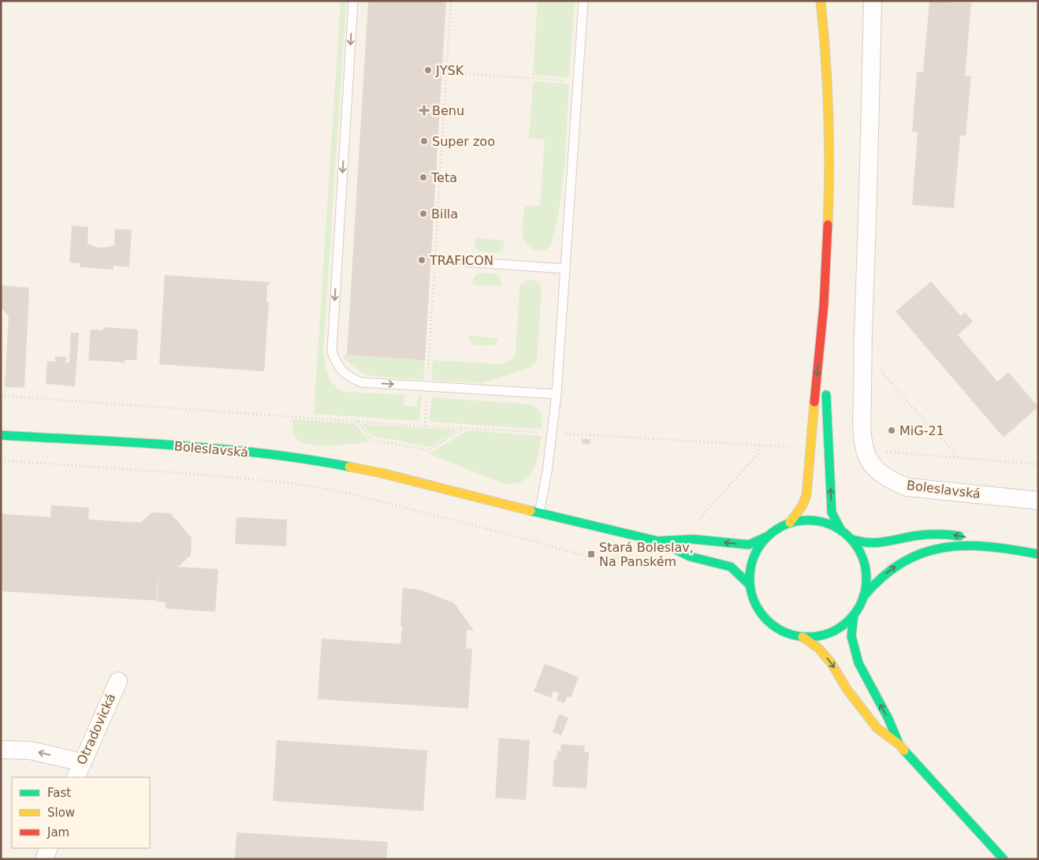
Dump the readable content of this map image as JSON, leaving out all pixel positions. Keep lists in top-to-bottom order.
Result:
{
  "streets": {
    "main road": ["Boleslavská"],
    "street": ["Otradovická"]
  },
  "places": {
    "other": [
      "JYSK",
      "Super zoo",
      "Teta",
      "Billa",
      "TRAFICON",
      "MiG-21"
    ],
    "health": ["Benu"],
    "transit": ["Stará Boleslav, Na Panském"]
  },
  "legend": ["Fast", "Slow", "Jam"]
}
